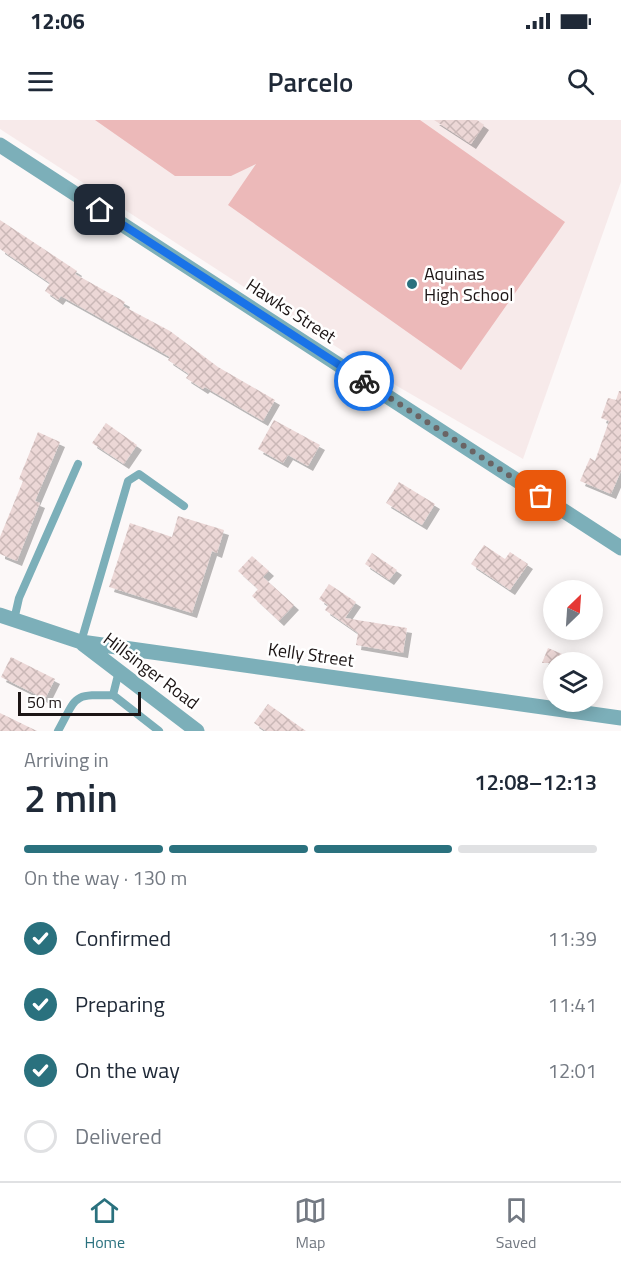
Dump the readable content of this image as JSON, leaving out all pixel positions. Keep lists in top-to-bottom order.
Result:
{
  "streets": {
    "street": ["Hawks Street", "Kelly Street", "Hillsinger Road"]
  },
  "crossings": [
    ["Kelly Street", "Hillsinger Road"]
  ],
  "places": ["Aquinas High School"],
  "scale_bar": "50 m",
  "north": "top right",
  "page": {
    "status": "12:06",
    "header": "Parcelo",
    "scale": "50 m",
    "heading": ["2 min", "Arriving in", "12:08–12:13"],
    "bar": "On the way · 130 m",
    "list": [
      ["Confirmed", "11:39"],
      ["Preparing", "11:41"],
      ["On the way", "12:01"],
      "Delivered"
    ],
    "tabs": ["Home", "Map", "Saved"]
  }
}
